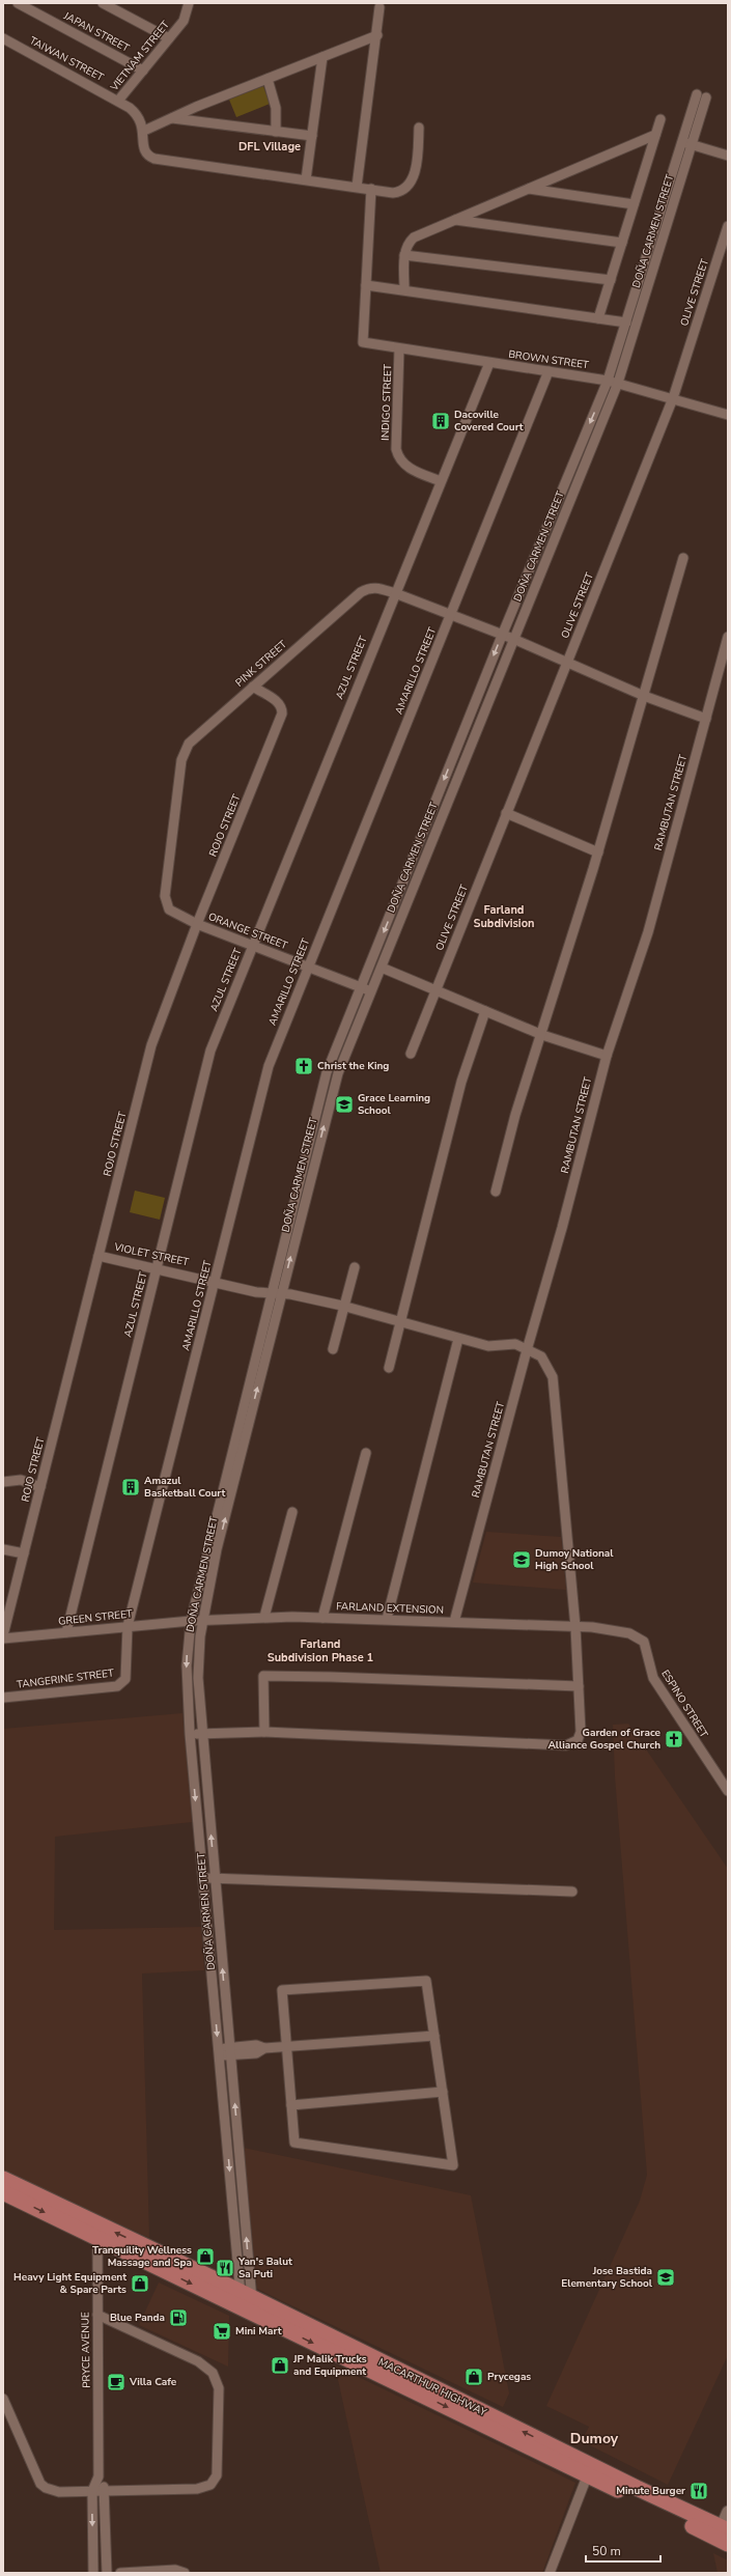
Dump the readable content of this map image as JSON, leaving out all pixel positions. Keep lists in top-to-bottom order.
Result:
{
  "streets": {
    "highway": ["MACARTHUR HIGHWAY"],
    "street": [
      "JAPAN STREET",
      "VIETNAM STREET",
      "TAIWAN STREET",
      "DOÑA CARMEN STREET",
      "OLIVE STREET",
      "BROWN STREET",
      "INDIGO STREET",
      "PINK STREET",
      "AZUL STREET",
      "AMARILLO STREET",
      "RAMBUTAN STREET",
      "ROJO STREET",
      "ORANGE STREET",
      "VIOLET STREET",
      "FARLAND EXTENSION",
      "GREEN STREET",
      "TANGERINE STREET",
      "ESPINO STREET",
      "PRYCE AVENUE"
    ]
  },
  "crossings": [
    ["JAPAN STREET", "VIETNAM STREET"],
    ["VIETNAM STREET", "TAIWAN STREET"],
    ["DOÑA CARMEN STREET", "BROWN STREET"],
    ["DOÑA CARMEN STREET", "PINK STREET"],
    ["DOÑA CARMEN STREET", "ORANGE STREET"],
    ["DOÑA CARMEN STREET", "VIOLET STREET"],
    ["DOÑA CARMEN STREET", "FARLAND EXTENSION"],
    ["DOÑA CARMEN STREET", "GREEN STREET"],
    ["DOÑA CARMEN STREET", "MACARTHUR HIGHWAY"],
    ["OLIVE STREET", "BROWN STREET"],
    ["OLIVE STREET", "PINK STREET"],
    ["BROWN STREET", "INDIGO STREET"],
    ["BROWN STREET", "AZUL STREET"],
    ["BROWN STREET", "AMARILLO STREET"],
    ["INDIGO STREET", "AZUL STREET"],
    ["PINK STREET", "AZUL STREET"],
    ["PINK STREET", "AMARILLO STREET"],
    ["PINK STREET", "RAMBUTAN STREET"],
    ["PINK STREET", "ROJO STREET"],
    ["PINK STREET", "ORANGE STREET"],
    ["AZUL STREET", "ORANGE STREET"],
    ["AZUL STREET", "VIOLET STREET"],
    ["AZUL STREET", "GREEN STREET"],
    ["AMARILLO STREET", "ORANGE STREET"],
    ["AMARILLO STREET", "VIOLET STREET"],
    ["AMARILLO STREET", "GREEN STREET"],
    ["AMARILLO STREET", "TANGERINE STREET"],
    ["RAMBUTAN STREET", "VIOLET STREET"],
    ["RAMBUTAN STREET", "FARLAND EXTENSION"],
    ["ROJO STREET", "ORANGE STREET"],
    ["ROJO STREET", "VIOLET STREET"],
    ["VIOLET STREET", "FARLAND EXTENSION"],
    ["VIOLET STREET", "ESPINO STREET"],
    ["FARLAND EXTENSION", "GREEN STREET"],
    ["FARLAND EXTENSION", "ESPINO STREET"],
    ["GREEN STREET", "TANGERINE STREET"],
    ["PRYCE AVENUE", "MACARTHUR HIGHWAY"]
  ],
  "districts": [
    "DFL Village",
    "Farland Subdivision",
    "Farland Subdivision Phase 1",
    "Dumoy"
  ],
  "places": {
    "building": ["Dacoville Covered Court", "Amazul Basketball Court"],
    "church": ["Christ the King", "Garden of Grace Alliance Gospel Church"],
    "school or university": ["Grace Learning School", "Dumoy National High School", "Jose Bastida Elementary School"],
    "shop": [
      "Tranquility Wellness Massage and Spa",
      "Heavy Light Equipment & Spare Parts",
      "JP Malik Trucks and Equipment",
      "Prycegas"
    ],
    "restaurant": ["Yan's Balut Sa Puti", "Minute Burger"],
    "fuel station": ["Blue Panda"],
    "supermarket": ["Mini Mart"],
    "cafe": ["Villa Cafe"]
  },
  "scale_bar": "50 m"
}
